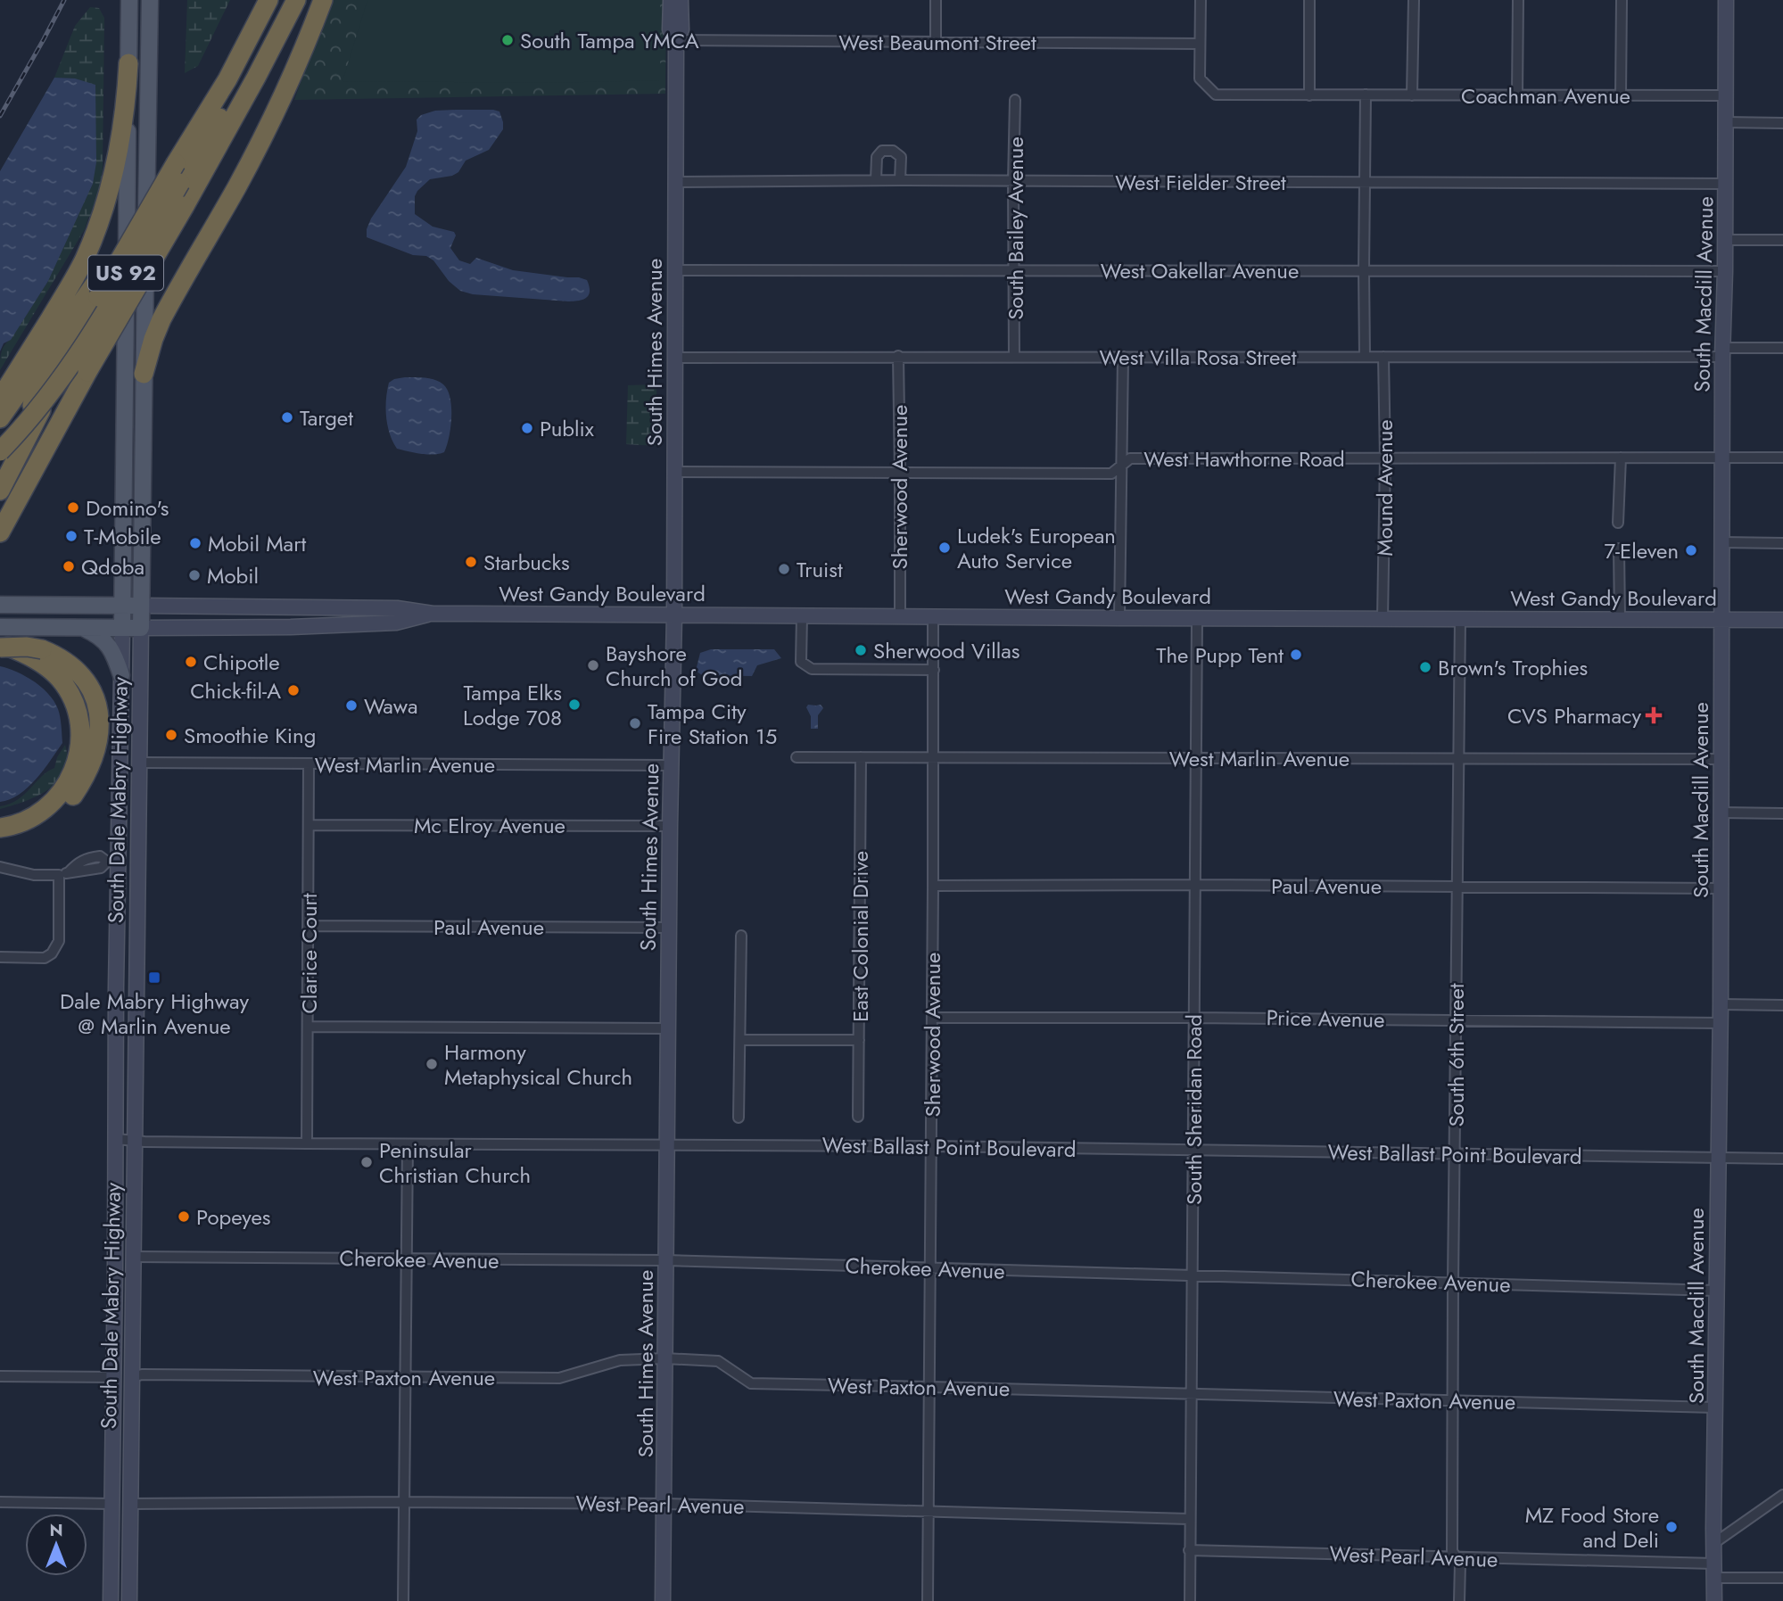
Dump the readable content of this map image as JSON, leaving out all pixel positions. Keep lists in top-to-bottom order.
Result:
{
  "streets": {
    "main road": [
      "US 92",
      "South Macdill Avenue",
      "South Himes Avenue",
      "West Gandy Boulevard",
      "South Dale Mabry Highway"
    ],
    "street": [
      "West Beaumont Street",
      "Coachman Avenue",
      "West Fielder Street",
      "South Bailey Avenue",
      "West Oakellar Avenue",
      "West Villa Rosa Street",
      "West Hawthorne Road",
      "Sherwood Avenue",
      "Mound Avenue",
      "West Marlin Avenue",
      "Mc Elroy Avenue",
      "Paul Avenue",
      "East Colonial Drive",
      "Clarice Court",
      "Price Avenue",
      "South 6th Street",
      "South Sheridan Road",
      "West Ballast Point Boulevard",
      "Cherokee Avenue",
      "West Paxton Avenue",
      "West Pearl Avenue"
    ]
  },
  "crossings": [
    ["West Beaumont Street", "Coachman Avenue"],
    ["West Beaumont Street", "South Himes Avenue"],
    ["Coachman Avenue", "South Macdill Avenue"],
    ["West Fielder Street", "South Bailey Avenue"],
    ["West Fielder Street", "South Macdill Avenue"],
    ["West Fielder Street", "South Himes Avenue"],
    ["South Bailey Avenue", "West Oakellar Avenue"],
    ["South Bailey Avenue", "West Villa Rosa Street"],
    ["West Oakellar Avenue", "South Macdill Avenue"],
    ["West Oakellar Avenue", "South Himes Avenue"],
    ["South Macdill Avenue", "West Villa Rosa Street"],
    ["South Macdill Avenue", "West Hawthorne Road"],
    ["South Macdill Avenue", "West Gandy Boulevard"],
    ["South Macdill Avenue", "West Marlin Avenue"],
    ["South Macdill Avenue", "Paul Avenue"],
    ["South Macdill Avenue", "Price Avenue"],
    ["South Macdill Avenue", "West Ballast Point Boulevard"],
    ["South Macdill Avenue", "Cherokee Avenue"],
    ["South Macdill Avenue", "West Paxton Avenue"],
    ["South Macdill Avenue", "West Pearl Avenue"],
    ["South Himes Avenue", "West Villa Rosa Street"],
    ["South Himes Avenue", "West Hawthorne Road"],
    ["South Himes Avenue", "West Gandy Boulevard"],
    ["South Himes Avenue", "West Marlin Avenue"],
    ["South Himes Avenue", "Mc Elroy Avenue"],
    ["South Himes Avenue", "Paul Avenue"],
    ["South Himes Avenue", "West Ballast Point Boulevard"],
    ["South Himes Avenue", "Cherokee Avenue"],
    ["South Himes Avenue", "West Paxton Avenue"],
    ["South Himes Avenue", "West Pearl Avenue"],
    ["West Villa Rosa Street", "Sherwood Avenue"],
    ["West Villa Rosa Street", "Mound Avenue"],
    ["West Hawthorne Road", "Sherwood Avenue"],
    ["West Hawthorne Road", "Mound Avenue"],
    ["Sherwood Avenue", "West Gandy Boulevard"],
    ["Sherwood Avenue", "West Marlin Avenue"],
    ["Sherwood Avenue", "Paul Avenue"],
    ["Sherwood Avenue", "Price Avenue"],
    ["Sherwood Avenue", "West Ballast Point Boulevard"],
    ["Sherwood Avenue", "Cherokee Avenue"],
    ["Sherwood Avenue", "West Paxton Avenue"],
    ["Sherwood Avenue", "West Pearl Avenue"],
    ["Mound Avenue", "West Gandy Boulevard"],
    ["West Gandy Boulevard", "South Dale Mabry Highway"],
    ["West Gandy Boulevard", "South 6th Street"],
    ["West Gandy Boulevard", "South Sheridan Road"],
    ["West Marlin Avenue", "South Dale Mabry Highway"],
    ["West Marlin Avenue", "East Colonial Drive"],
    ["West Marlin Avenue", "Clarice Court"],
    ["West Marlin Avenue", "South 6th Street"],
    ["West Marlin Avenue", "South Sheridan Road"],
    ["South Dale Mabry Highway", "West Ballast Point Boulevard"],
    ["South Dale Mabry Highway", "Cherokee Avenue"],
    ["South Dale Mabry Highway", "West Paxton Avenue"],
    ["South Dale Mabry Highway", "West Pearl Avenue"],
    ["Mc Elroy Avenue", "Clarice Court"],
    ["Paul Avenue", "Clarice Court"],
    ["Paul Avenue", "South 6th Street"],
    ["Paul Avenue", "South Sheridan Road"],
    ["Clarice Court", "West Ballast Point Boulevard"],
    ["Price Avenue", "South 6th Street"],
    ["Price Avenue", "South Sheridan Road"],
    ["South 6th Street", "West Ballast Point Boulevard"],
    ["South 6th Street", "Cherokee Avenue"],
    ["South 6th Street", "West Paxton Avenue"],
    ["South 6th Street", "West Pearl Avenue"],
    ["South Sheridan Road", "West Ballast Point Boulevard"],
    ["South Sheridan Road", "Cherokee Avenue"],
    ["South Sheridan Road", "West Paxton Avenue"],
    ["South Sheridan Road", "West Pearl Avenue"]
  ],
  "places": {
    "other": [
      "South Tampa YMCA",
      "Target",
      "Publix",
      "Domino's",
      "T-Mobile",
      "Mobil Mart",
      "Ludek's European Auto Service",
      "7-Eleven",
      "Starbucks",
      "Qdoba",
      "Truist",
      "Mobil",
      "Sherwood Villas",
      "The Pupp Tent",
      "Chipotle",
      "Bayshore Church of God",
      "Brown's Trophies",
      "Chick-fil-A",
      "Tampa Elks Lodge 708",
      "Wawa",
      "Tampa City Fire Station 15",
      "Smoothie King",
      "Harmony Metaphysical Church",
      "Peninsular Christian Church",
      "Popeyes",
      "MZ Food Store and Deli"
    ],
    "health": ["CVS Pharmacy"],
    "transit": ["Dale Mabry Highway @ Marlin Avenue"]
  },
  "north": "top"
}
